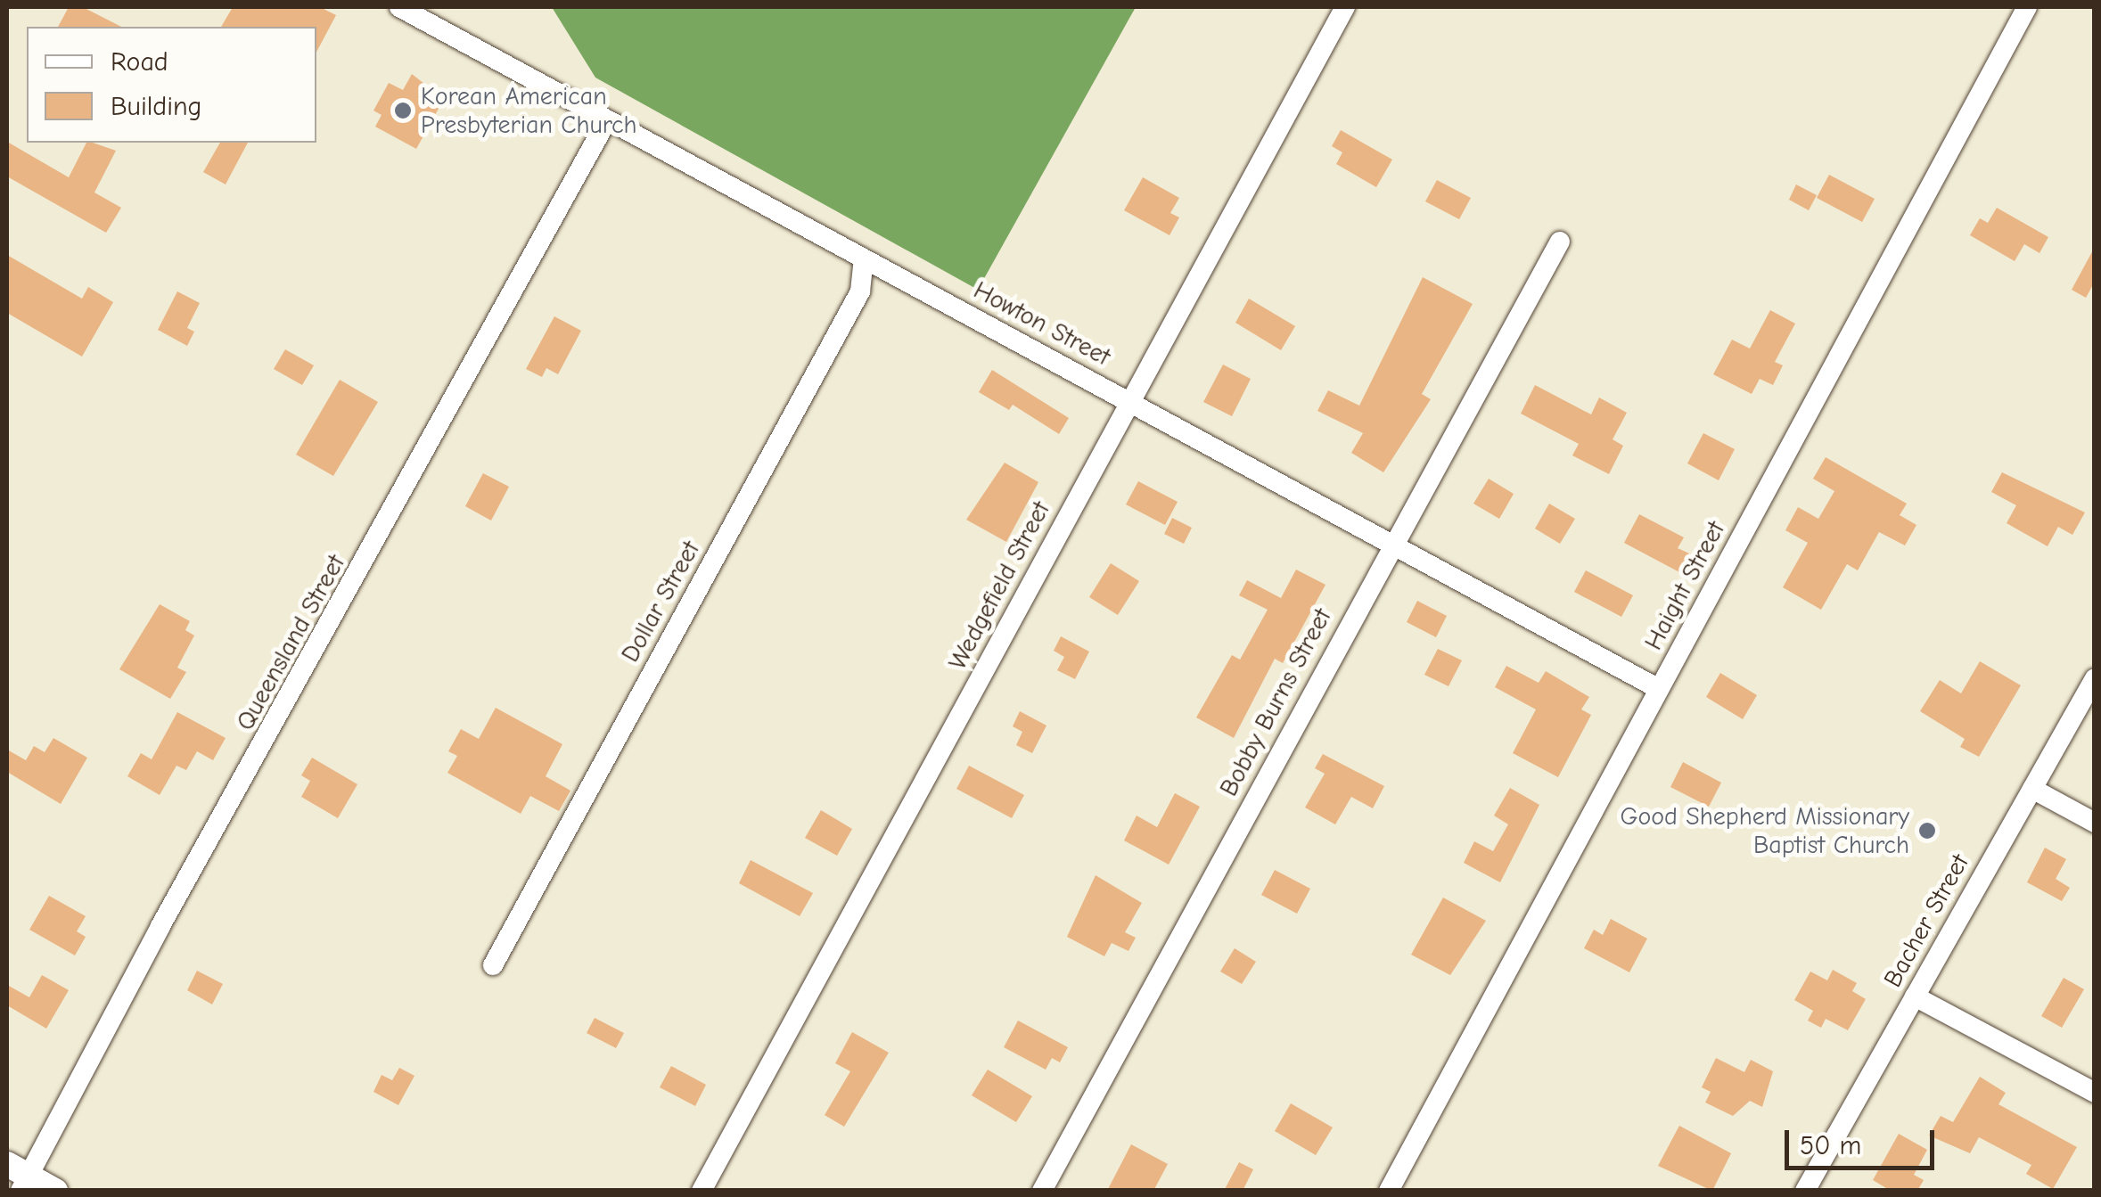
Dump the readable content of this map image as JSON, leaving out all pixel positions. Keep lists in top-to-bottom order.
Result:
{
  "streets": {
    "street": [
      "Howton Street",
      "Wedgefield Street",
      "Haight Street",
      "Dollar Street",
      "Queensland Street",
      "Bobby Burns Street",
      "Bacher Street"
    ]
  },
  "crossings": [
    ["Howton Street", "Wedgefield Street"],
    ["Howton Street", "Haight Street"],
    ["Howton Street", "Dollar Street"],
    ["Howton Street", "Queensland Street"],
    ["Howton Street", "Bobby Burns Street"]
  ],
  "places": ["Korean American Presbyterian Church", "Good Shepherd Missionary Baptist Church"],
  "legend": ["Road", "Building"],
  "scale_bar": "50 m"
}
